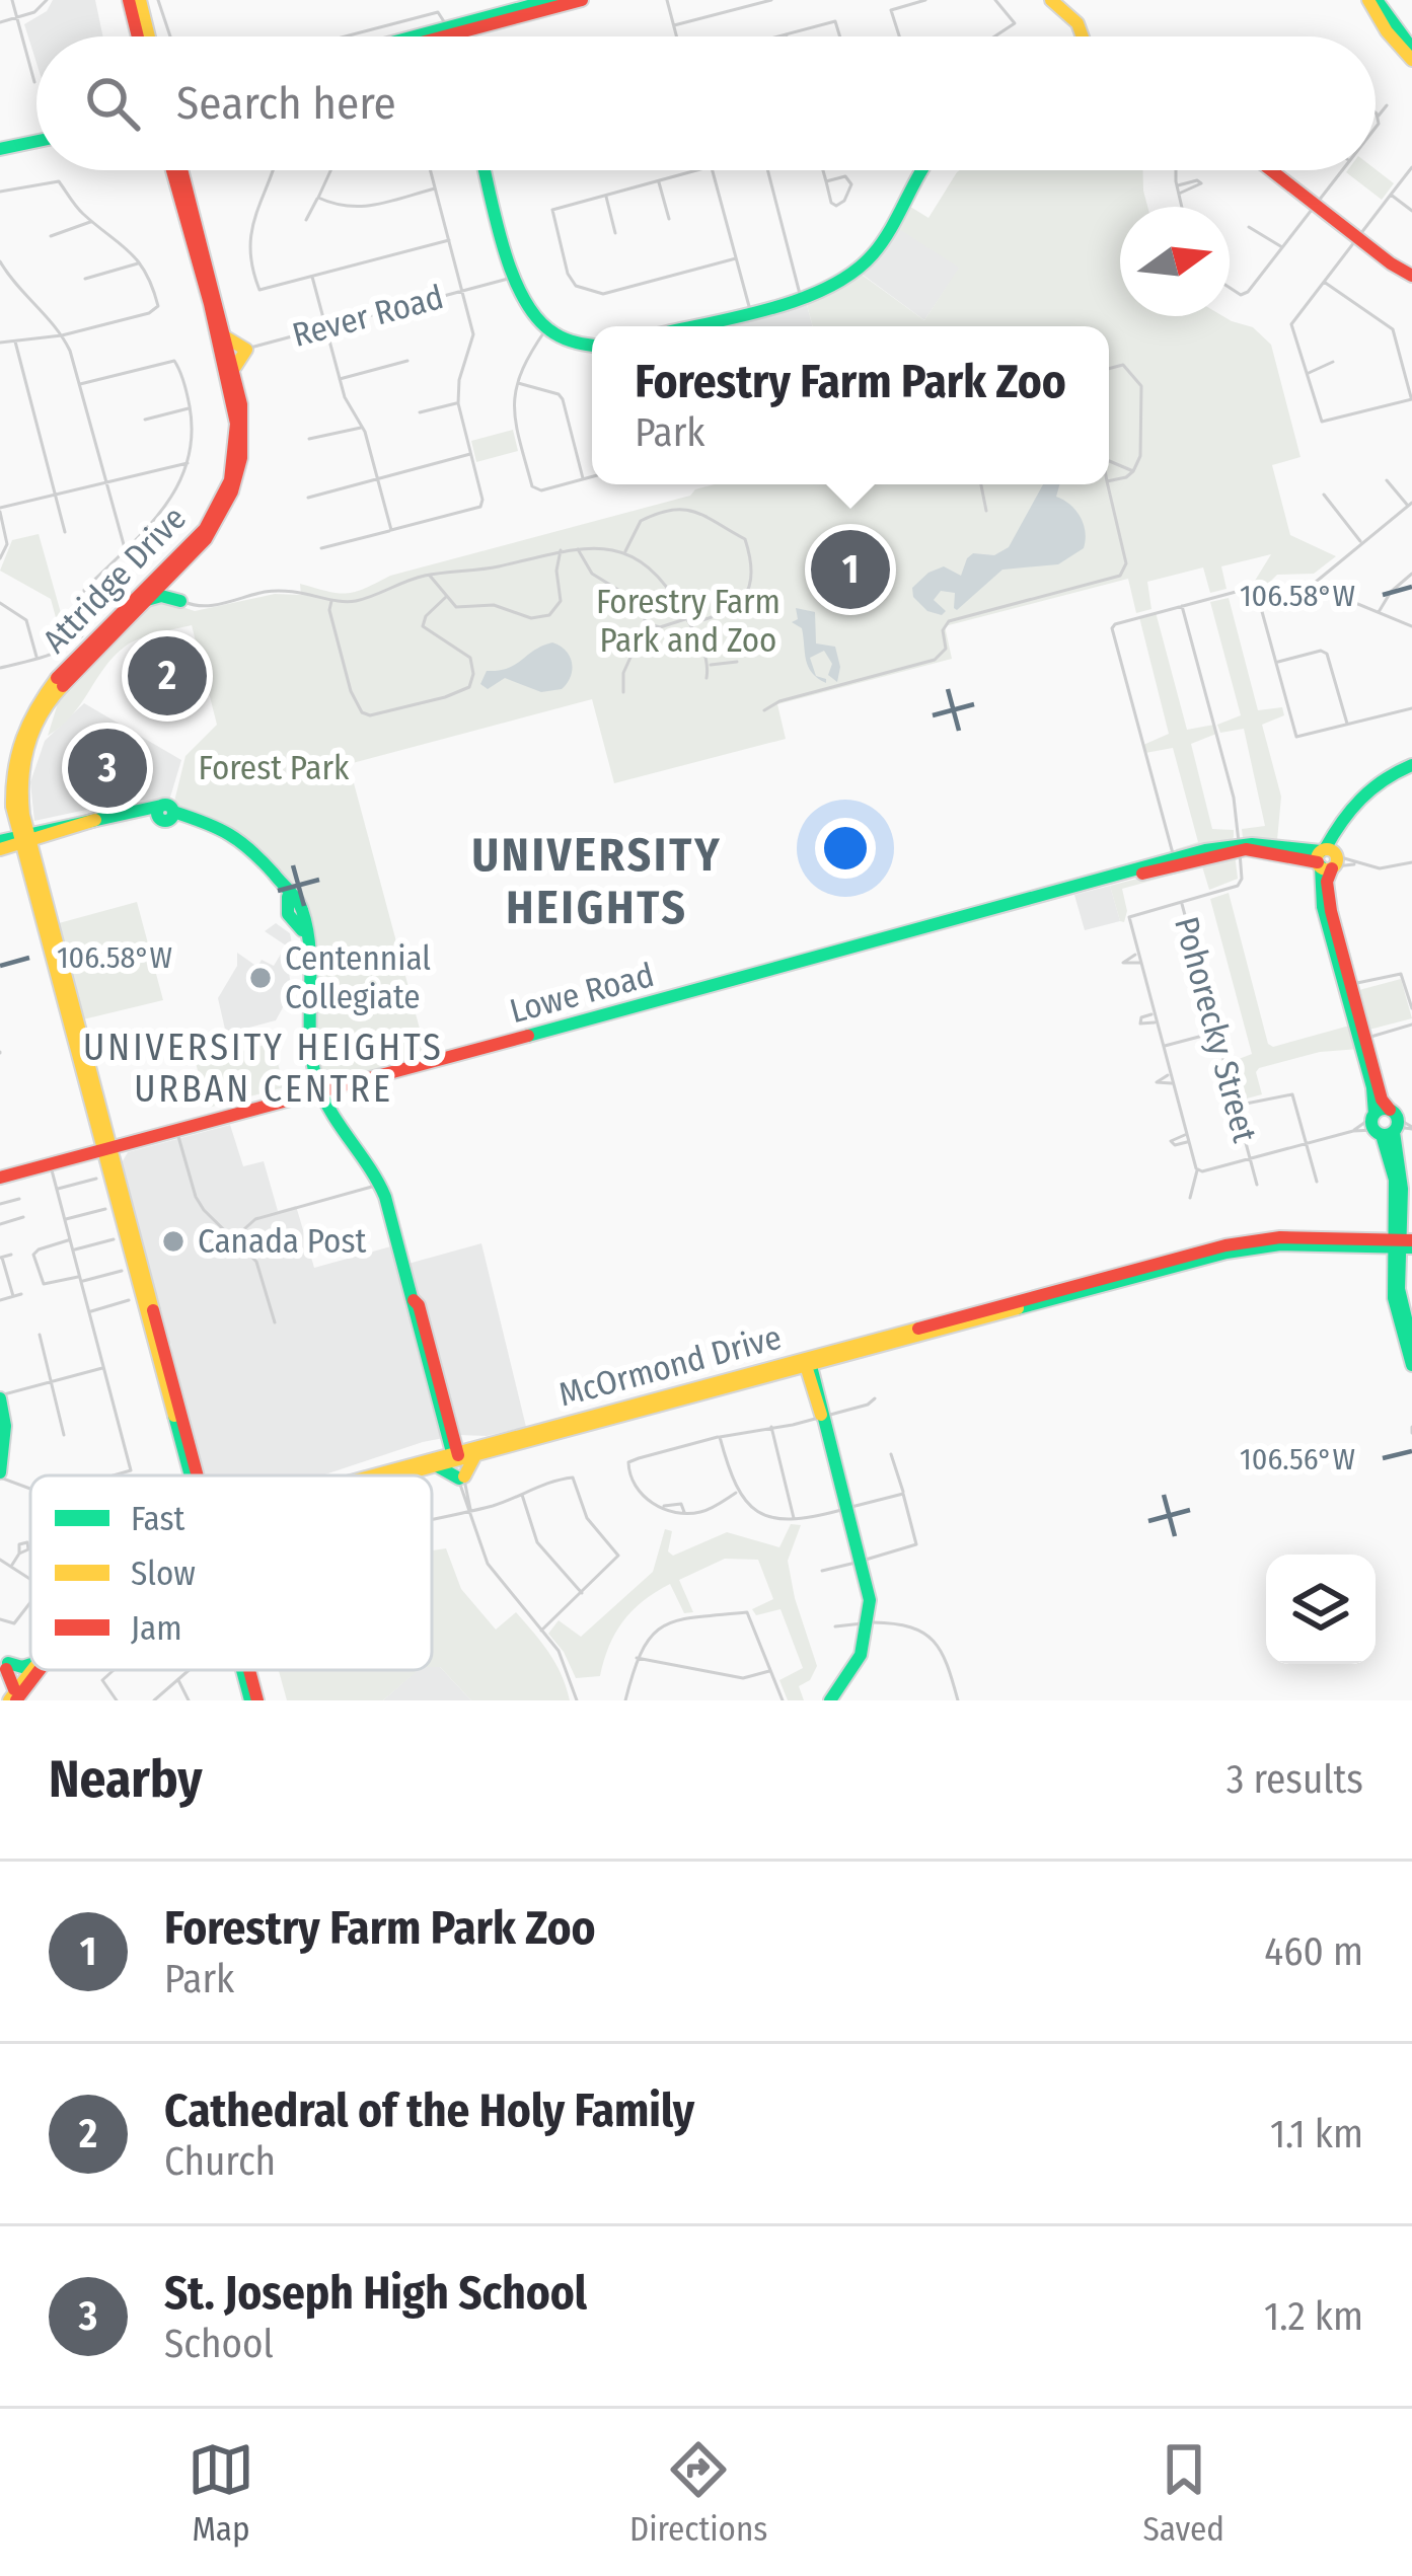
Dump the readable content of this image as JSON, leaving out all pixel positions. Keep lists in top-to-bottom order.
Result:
{
  "streets": {
    "main road": ["Attridge Drive", "Lowe Road", "McOrmond Drive"],
    "street": ["Rever Road", "Pohorecky Street"]
  },
  "crossings": [
    ["Rever Road", "Attridge Drive"]
  ],
  "districts": ["UNIVERSITY HEIGHTS", "UNIVERSITY HEIGHTS URBAN CENTRE"],
  "parks": ["Forestry Farm Park and Zoo", "Forest Park"],
  "places": ["Centennial Collegiate", "Canada Post"],
  "legend": ["Fast", "Slow", "Jam"],
  "north": "right",
  "page": {
    "search": "Search here",
    "popup": ["Forestry Farm Park Zoo", "Park"],
    "pins": ["1", "2", "3"],
    "heading": ["Nearby", "3 results"],
    "list": [
      {
        "mark": "1",
        "name": "Forestry Farm Park Zoo",
        "note": "Park",
        "value": "460 m"
      },
      {
        "mark": "2",
        "name": "Cathedral of the Holy Family",
        "note": "Church",
        "value": "1.1 km"
      },
      {
        "mark": "3",
        "name": "St. Joseph High School",
        "note": "School",
        "value": "1.2 km"
      }
    ],
    "nav": ["Map", "Directions", "Saved"]
  },
  "coordinates": ["106.58°W", "106.56°W"]
}
